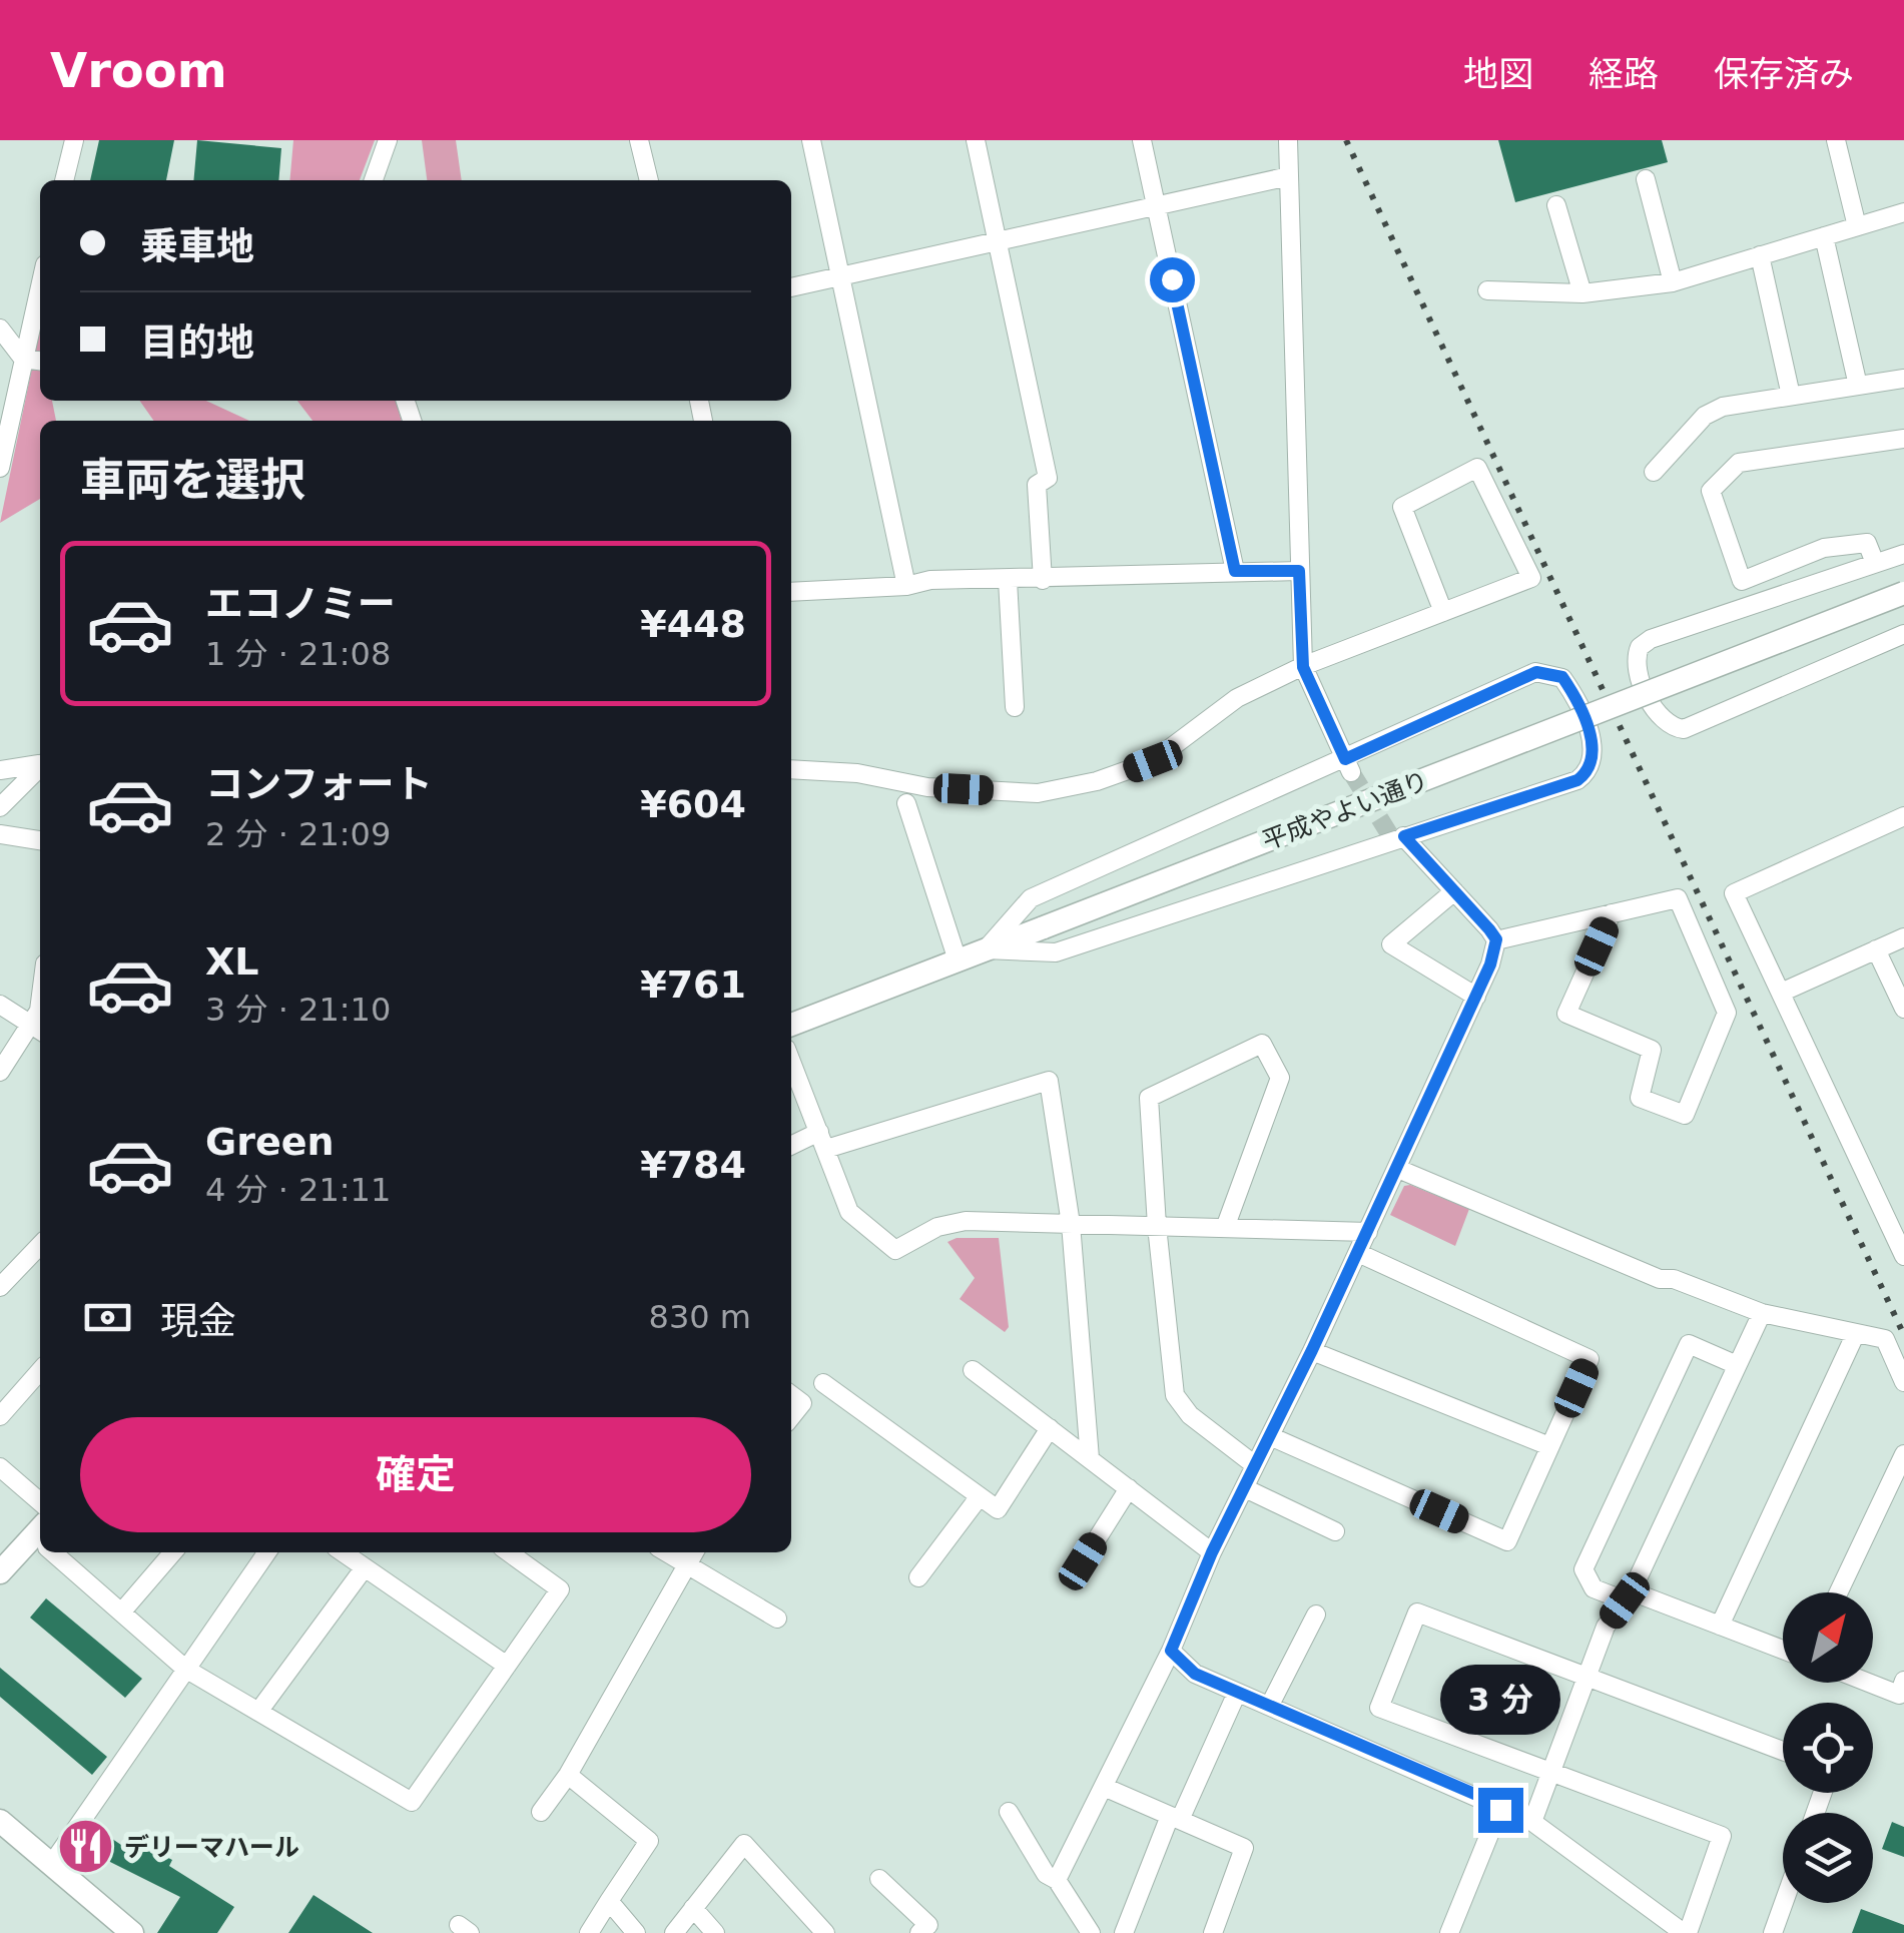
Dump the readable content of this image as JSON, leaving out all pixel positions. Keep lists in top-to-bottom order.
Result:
{
  "streets": {
    "street": ["平成やよい通り"]
  },
  "places": {
    "restaurant": ["デリーマハール"]
  },
  "north": "top right",
  "page": {
    "header": "Vroom",
    "nav": ["地図", "経路", "保存済み"],
    "banner": ["乗車地", "目的地"],
    "heading": "車両を選択",
    "list": [
      {
        "name": "エコノミー",
        "note": "1 分 · 21:08",
        "value": "¥448"
      },
      {
        "name": "コンフォート",
        "note": "2 分 · 21:09",
        "value": "¥604"
      },
      {
        "name": "XL",
        "note": "3 分 · 21:10",
        "value": "¥761"
      },
      {
        "name": "Green",
        "note": "4 分 · 21:11",
        "value": "¥784"
      }
    ],
    "pay": ["現金", "830 m"],
    "buttons": "確定",
    "bubble": "3 分"
  }
}
